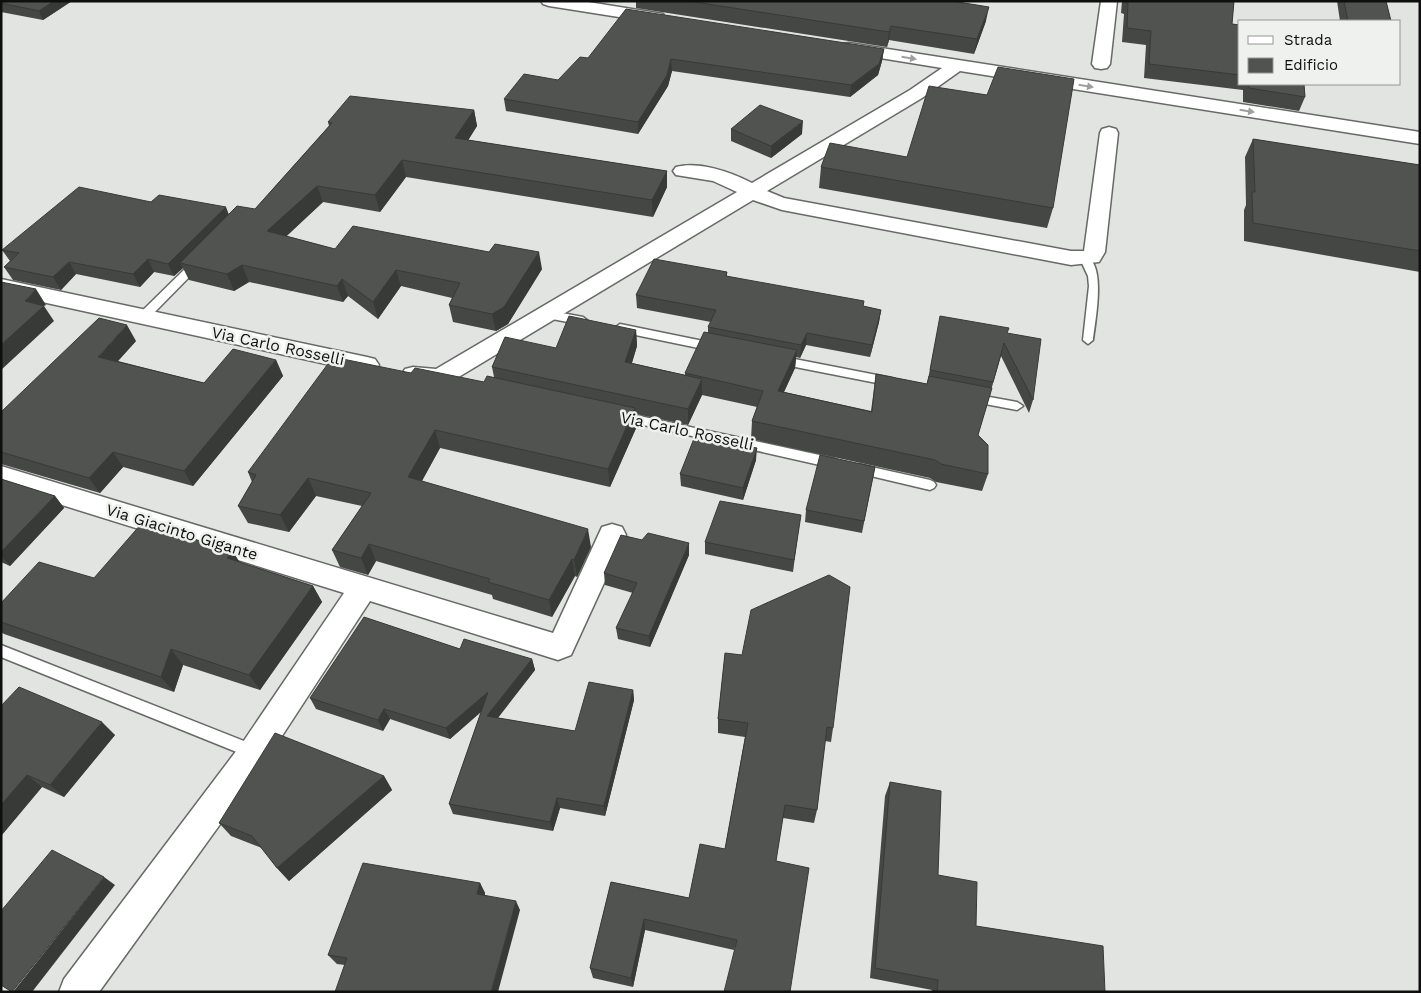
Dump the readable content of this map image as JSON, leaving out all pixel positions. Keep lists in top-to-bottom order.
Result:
{
  "streets": {
    "street": ["Via Carlo Rosselli", "Via Giacinto Gigante"]
  },
  "legend": ["Strada", "Edificio"]
}
